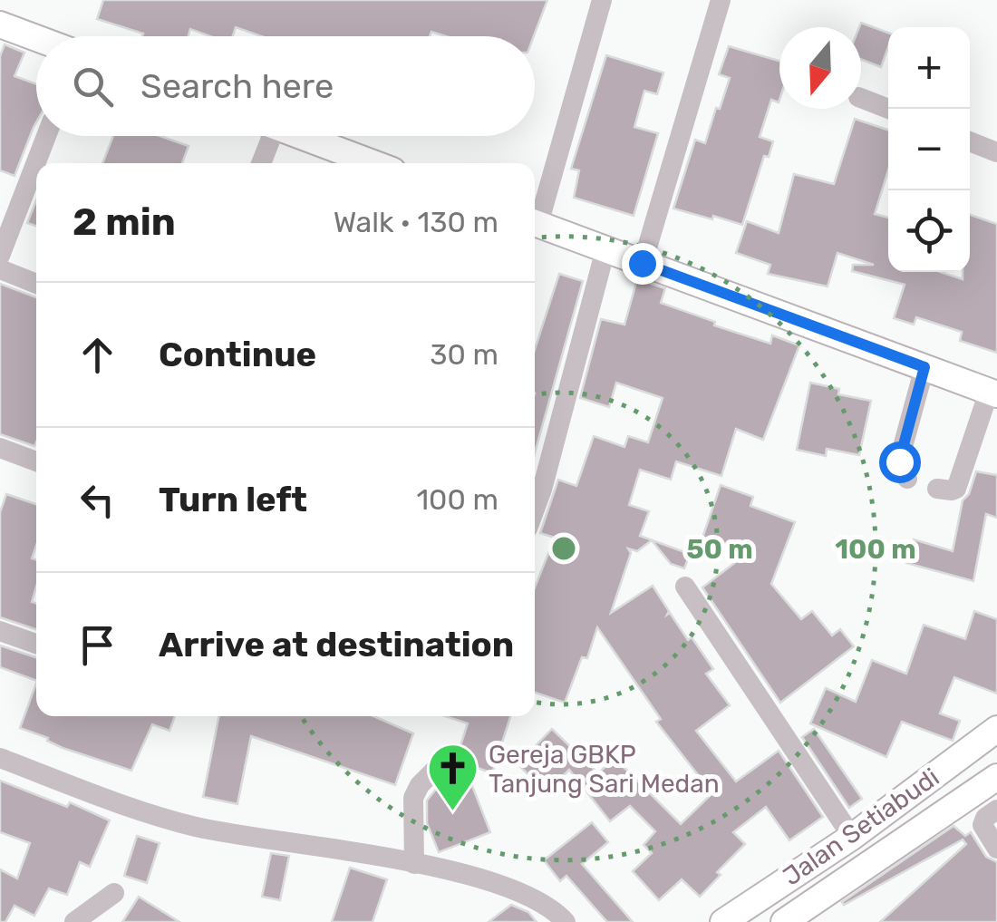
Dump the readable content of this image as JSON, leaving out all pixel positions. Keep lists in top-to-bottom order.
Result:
{
  "streets": {
    "main road": ["Jalan Setiabudi"]
  },
  "places": {
    "church": ["Gereja GBKP Tanjung Sari Medan"]
  },
  "north": "bottom",
  "page": {
    "map_buttons": ["+", "−"],
    "search": "Search here",
    "heading": ["2 min", "Walk · 130 m"],
    "list": [
      ["Continue", "30 m"],
      ["Turn left", "100 m"],
      "Arrive at destination"
    ]
  },
  "rings": ["50 m", "100 m"]
}
